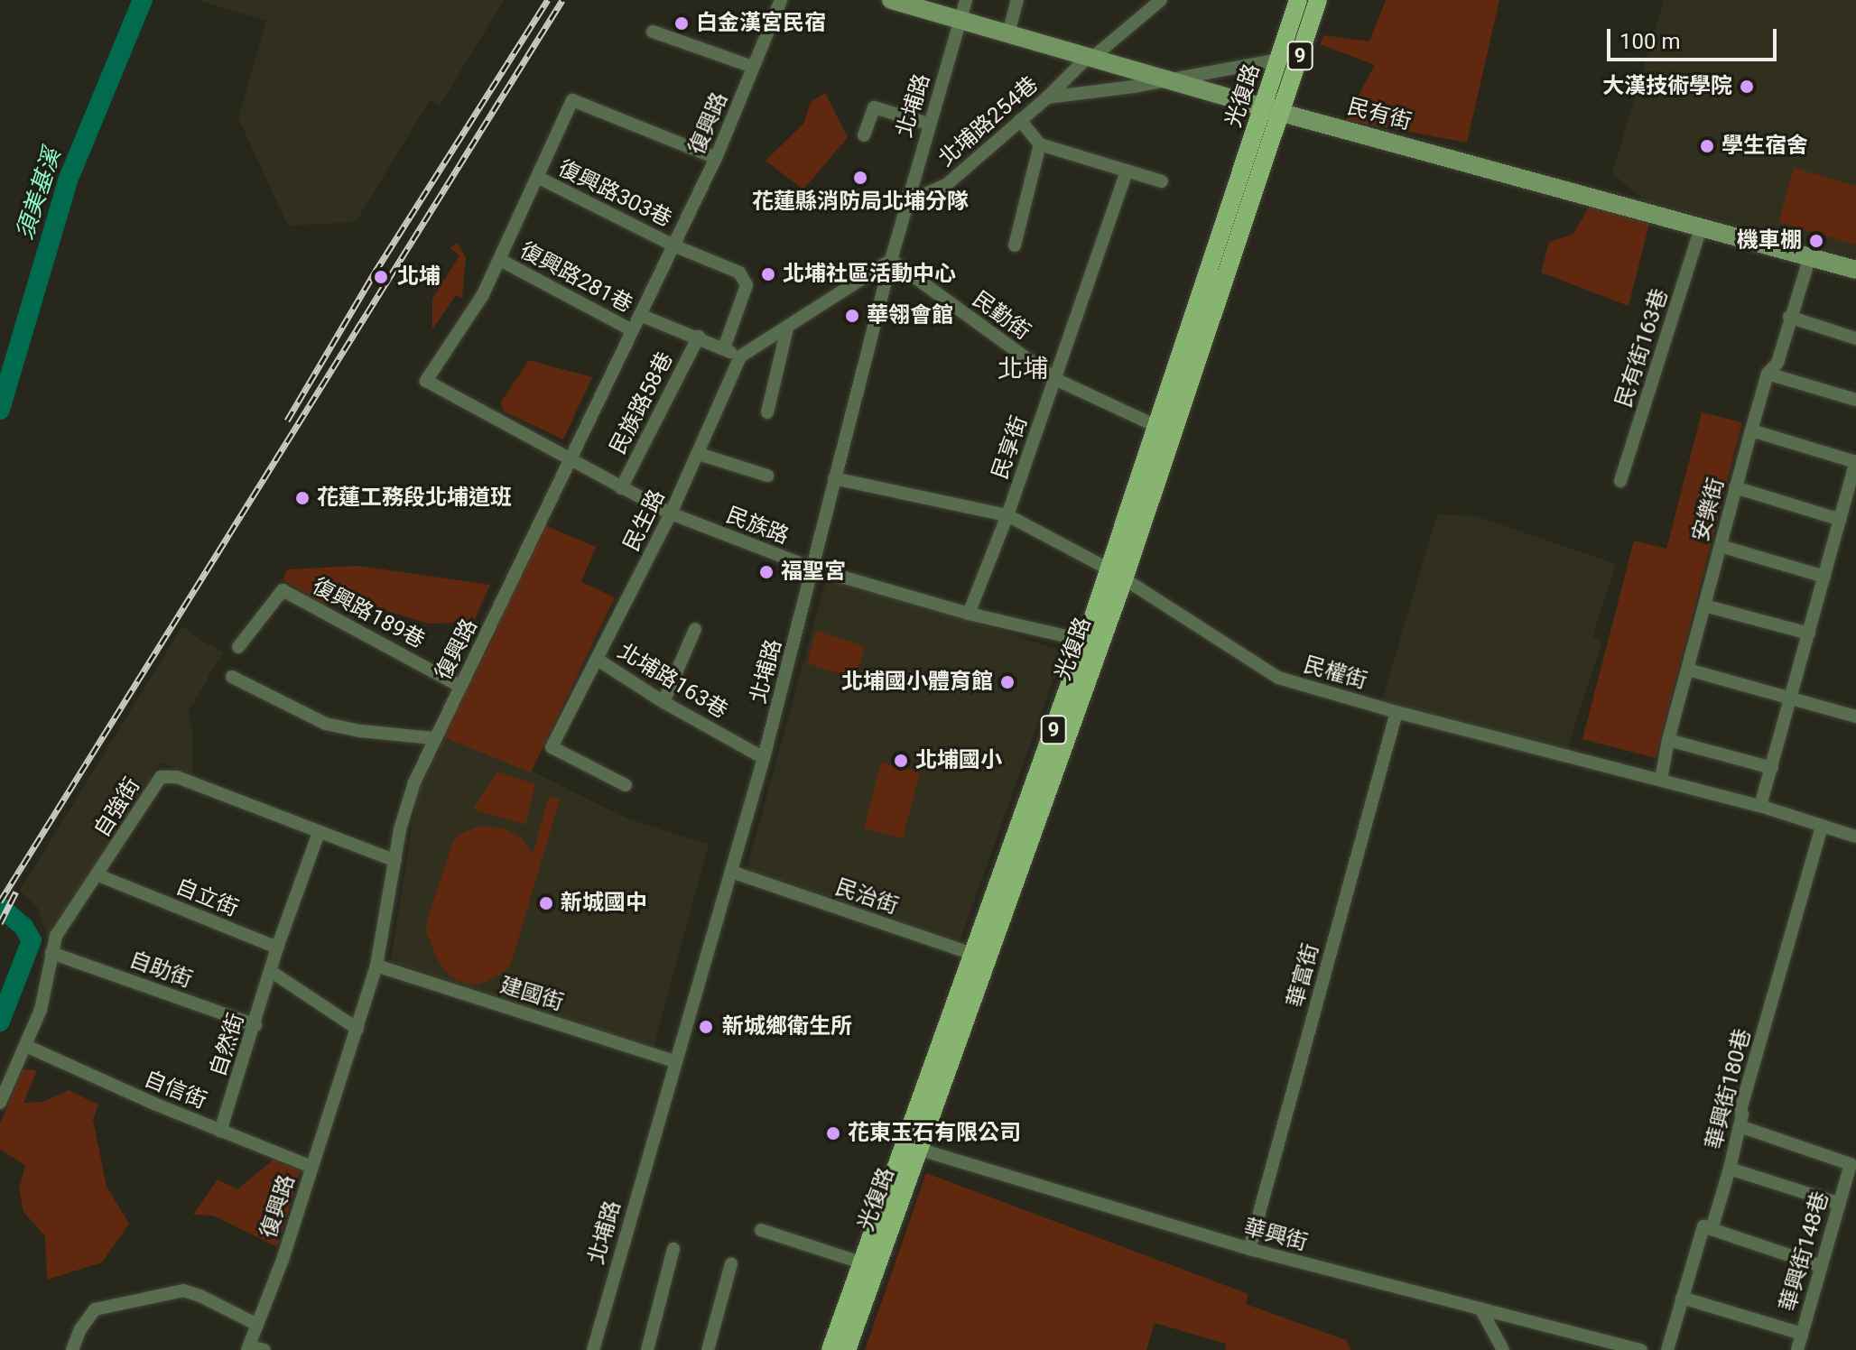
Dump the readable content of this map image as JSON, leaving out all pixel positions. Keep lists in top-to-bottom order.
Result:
{
  "streets": {
    "main road": ["9", "光復路"],
    "street": [
      "北埔路",
      "民有街",
      "北埔路254巷",
      "復興路",
      "復興路303巷",
      "復興路281巷",
      "民勤街",
      "民有街163巷",
      "民族路58巷",
      "民享街",
      "安樂街",
      "民生路",
      "民族路",
      "復興路189巷",
      "民權街",
      "北埔路163巷",
      "自強街",
      "民治街",
      "自立街",
      "自助街",
      "華富街",
      "建國街",
      "自然街",
      "華興街180巷",
      "自信街",
      "華興街",
      "華興街148巷"
    ]
  },
  "crossings": [
    ["光復路", "民有街"],
    ["光復路", "民勤街"],
    ["光復路", "民族路"],
    ["光復路", "民權街"],
    ["光復路", "民治街"],
    ["光復路", "華興街"],
    ["北埔路", "民有街"],
    ["北埔路", "北埔路254巷"],
    ["北埔路", "民勤街"],
    ["北埔路", "民族路"],
    ["北埔路", "民權街"],
    ["北埔路", "北埔路163巷"],
    ["北埔路", "民治街"],
    ["北埔路", "建國街"],
    ["民有街", "北埔路254巷"],
    ["民有街", "民有街163巷"],
    ["民有街", "安樂街"],
    ["復興路", "復興路303巷"],
    ["復興路", "復興路281巷"],
    ["復興路", "民族路"],
    ["復興路", "復興路189巷"],
    ["復興路", "自強街"],
    ["復興路", "建國街"],
    ["復興路", "自信街"],
    ["復興路281巷", "民族路"],
    ["民勤街", "民享街"],
    ["民族路58巷", "民族路"],
    ["民享街", "民族路"],
    ["民享街", "民權街"],
    ["安樂街", "民權街"],
    ["民生路", "民族路"],
    ["民生路", "北埔路163巷"],
    ["民權街", "華富街"],
    ["民權街", "華興街180巷"],
    ["自強街", "自立街"],
    ["自強街", "自助街"],
    ["自強街", "自信街"],
    ["自助街", "自然街"],
    ["華富街", "華興街"],
    ["自然街", "自信街"],
    ["華興街180巷", "華興街148巷"]
  ],
  "districts": ["北埔"],
  "water": ["須美基溪"],
  "places": [
    "白金漢宮民宿",
    "大漢技術學院",
    "學生宿舍",
    "花蓮縣消防局北埔分隊",
    "機車棚",
    "北埔社區活動中心",
    "北埔",
    "華翎會館",
    "花蓮工務段北埔道班",
    "福聖宮",
    "北埔國小體育館",
    "北埔國小",
    "新城國中",
    "新城鄉衛生所",
    "花東玉石有限公司"
  ],
  "scale_bar": "100 m"
}
